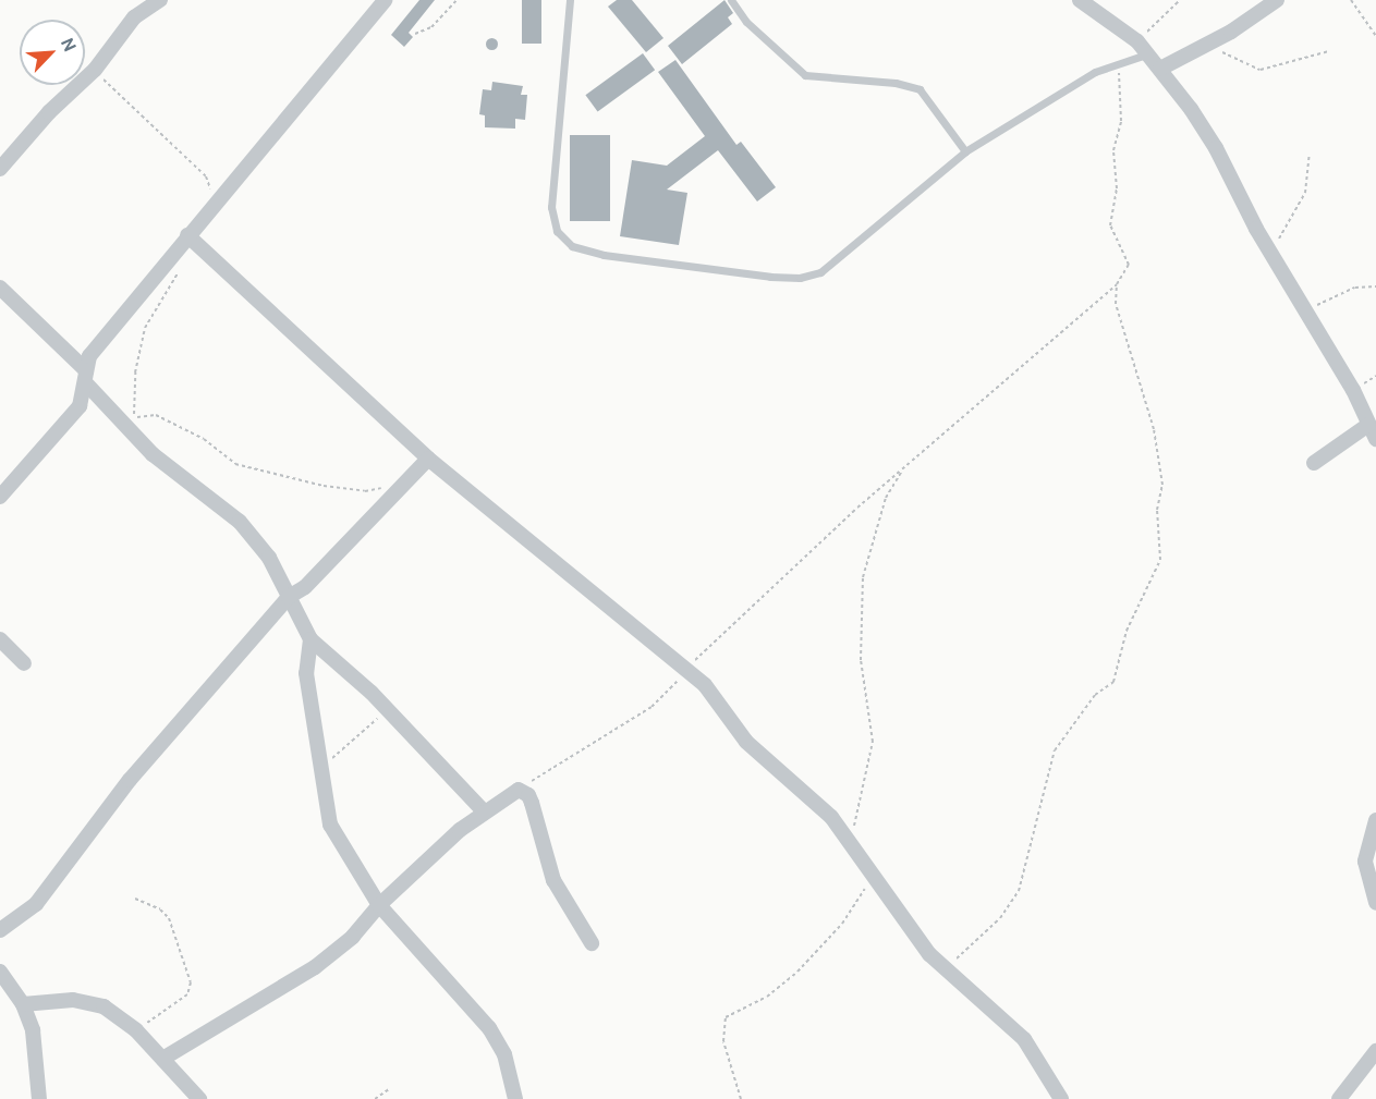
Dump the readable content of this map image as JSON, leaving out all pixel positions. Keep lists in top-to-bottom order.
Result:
{
  "north": "top right"
}
